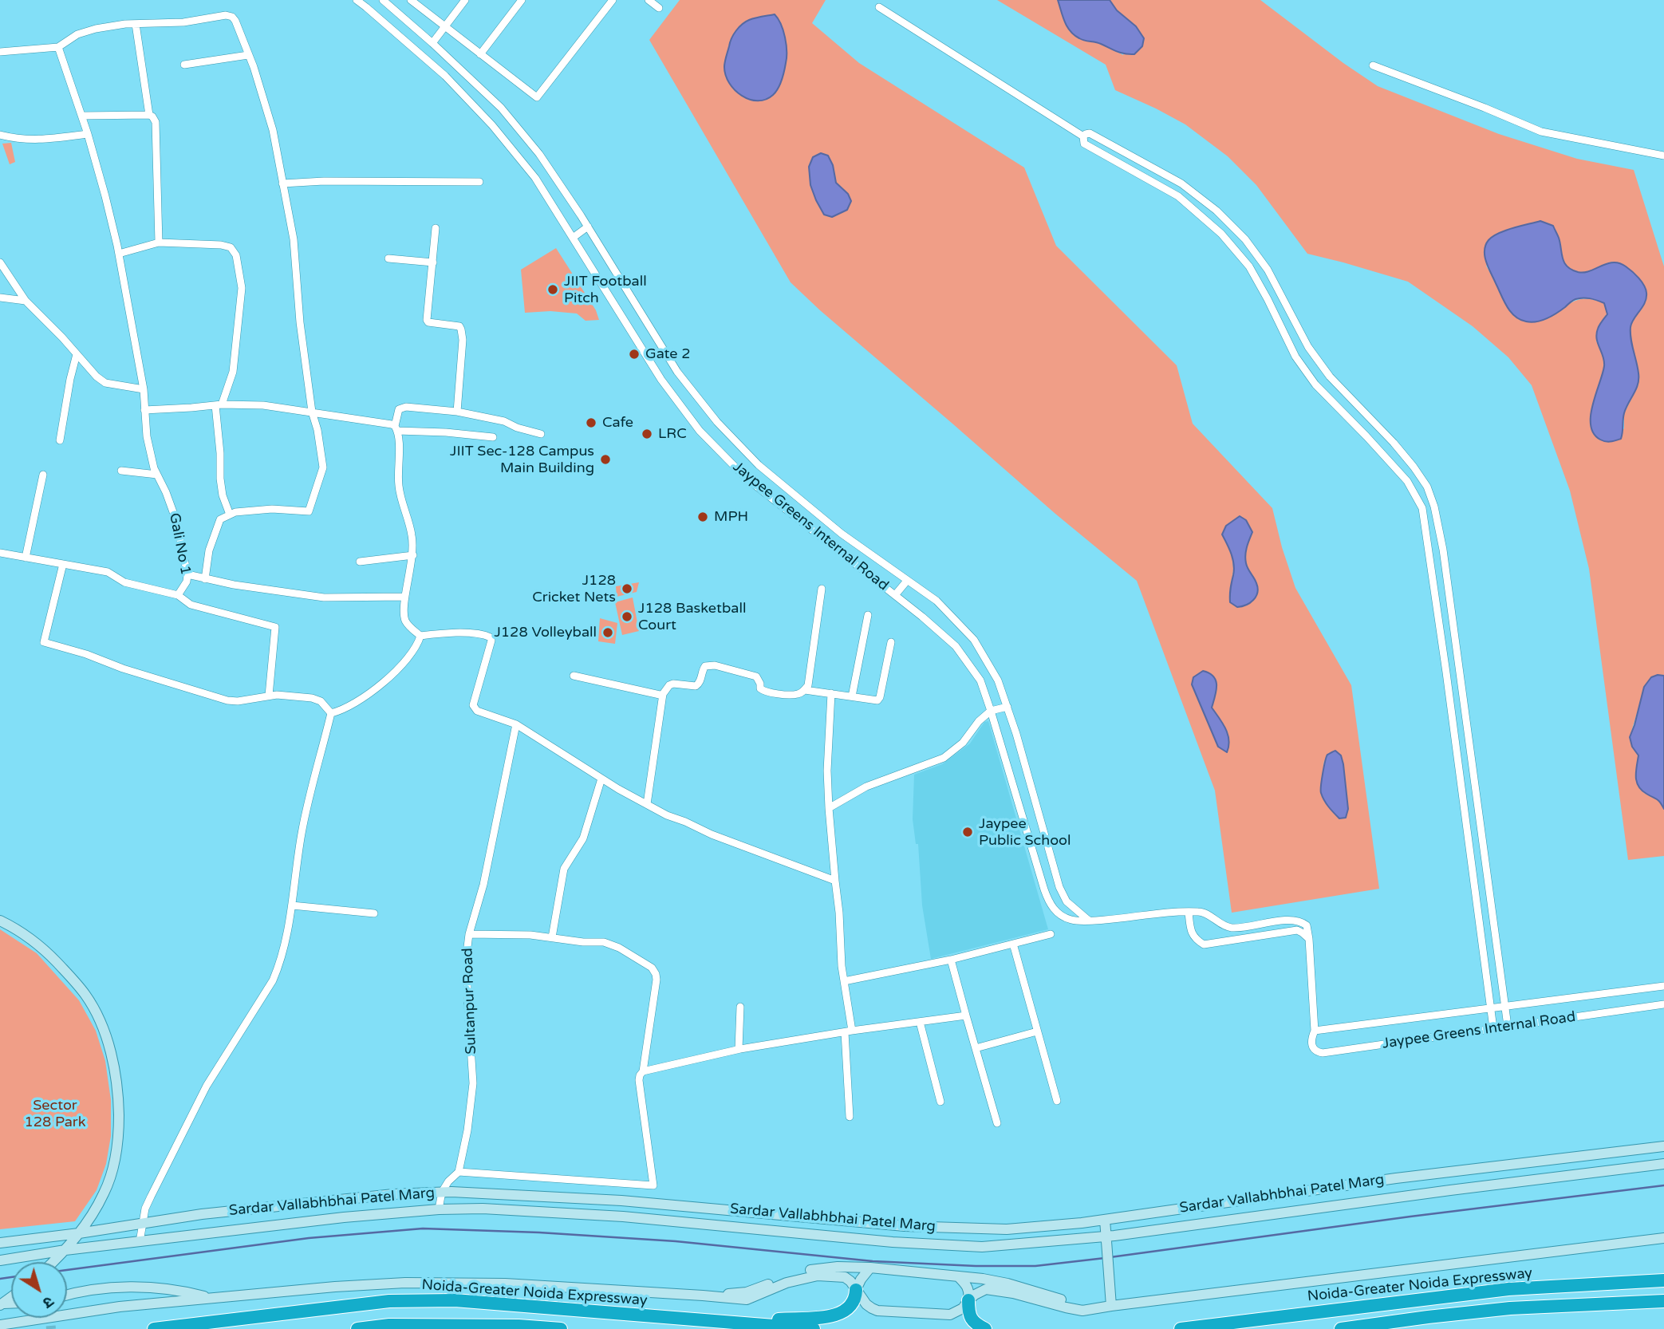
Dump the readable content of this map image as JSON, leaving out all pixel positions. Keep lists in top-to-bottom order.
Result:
{
  "streets": {
    "highway": ["Noida-Greater Noida Expressway"],
    "street": [
      "Jaypee Greens Internal Road",
      "Gali No 1",
      "Sultanpur Road",
      "Sardar Vallabhbhai Patel Marg"
    ]
  },
  "crossings": [
    ["Sultanpur Road", "Sardar Vallabhbhai Patel Marg"]
  ],
  "parks": ["Sector 128 Park"],
  "places": [
    "JIIT Football Pitch",
    "Gate 2",
    "Cafe",
    "LRC",
    "JIIT Sec-128 Campus Main Building",
    "MPH",
    "J128 Cricket Nets",
    "J128 Basketball Court",
    "J128 Volleyball",
    "Jaypee Public School"
  ],
  "north": "bottom right"
}
